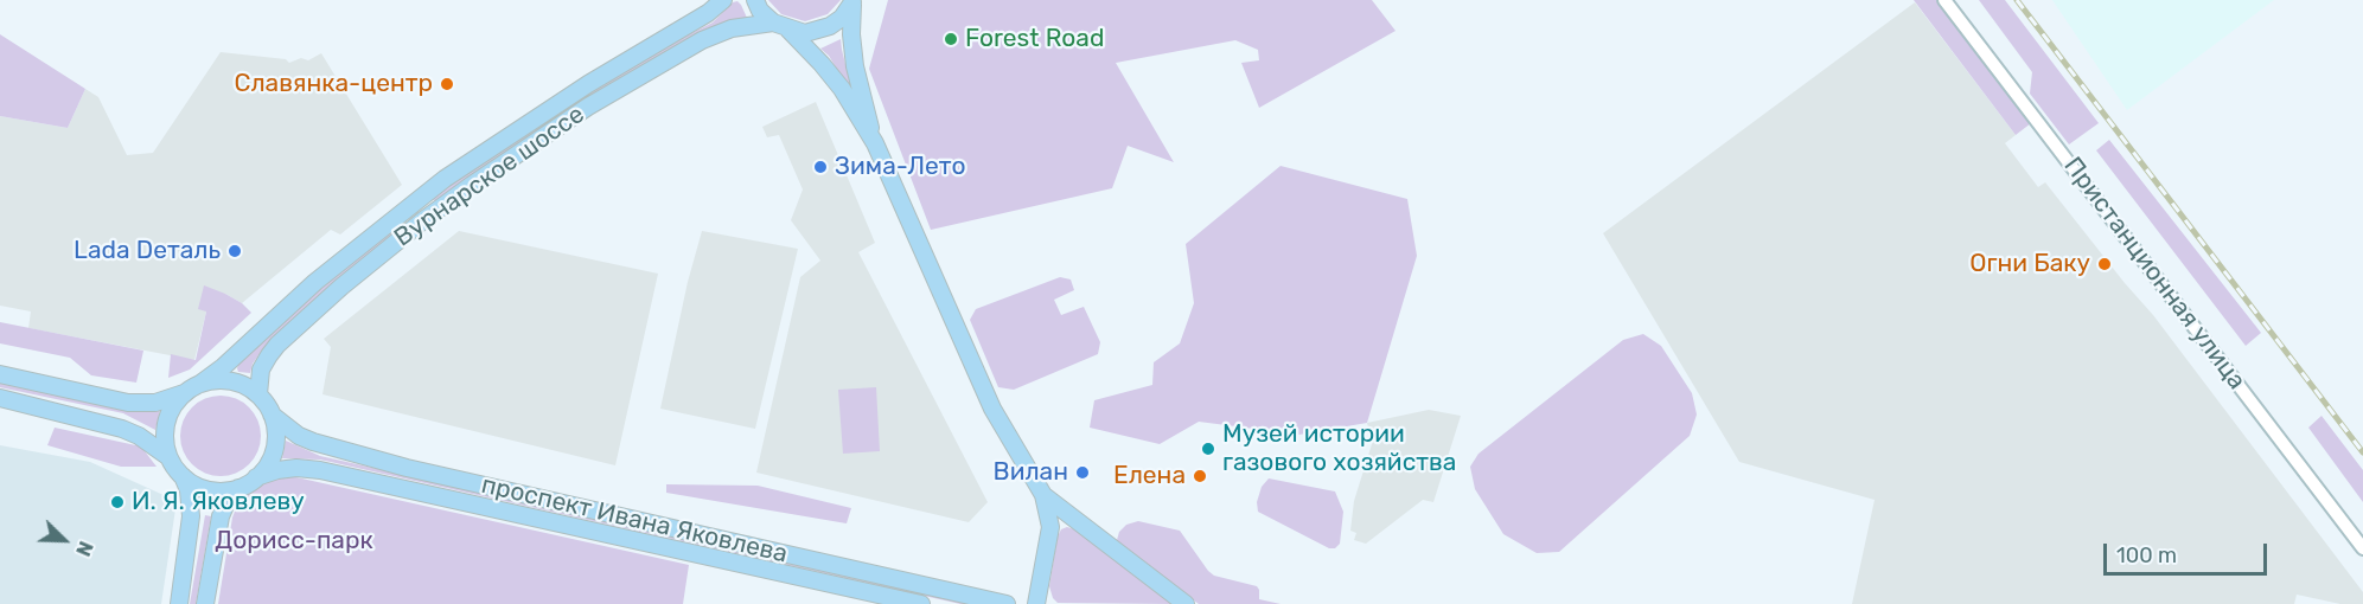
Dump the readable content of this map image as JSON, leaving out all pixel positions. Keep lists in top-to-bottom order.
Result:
{
  "streets": {
    "main road": ["Вурнарское шоссе", "проспект Ивана Яковлева"],
    "street": ["Пристанционная улица"]
  },
  "crossings": [
    ["Вурнарское шоссе", "проспект Ивана Яковлева"]
  ],
  "parks": ["Дорисс-парк"],
  "places": [
    "Forest Road",
    "Славянка-центр",
    "Зима-Лето",
    "Lada Dеталь",
    "Огни Баку",
    "Музей истории газового хозяйства",
    "Вилан",
    "Елена",
    "И. Я. Яковлеву"
  ],
  "scale_bar": "100 m",
  "north": "bottom right"
}
